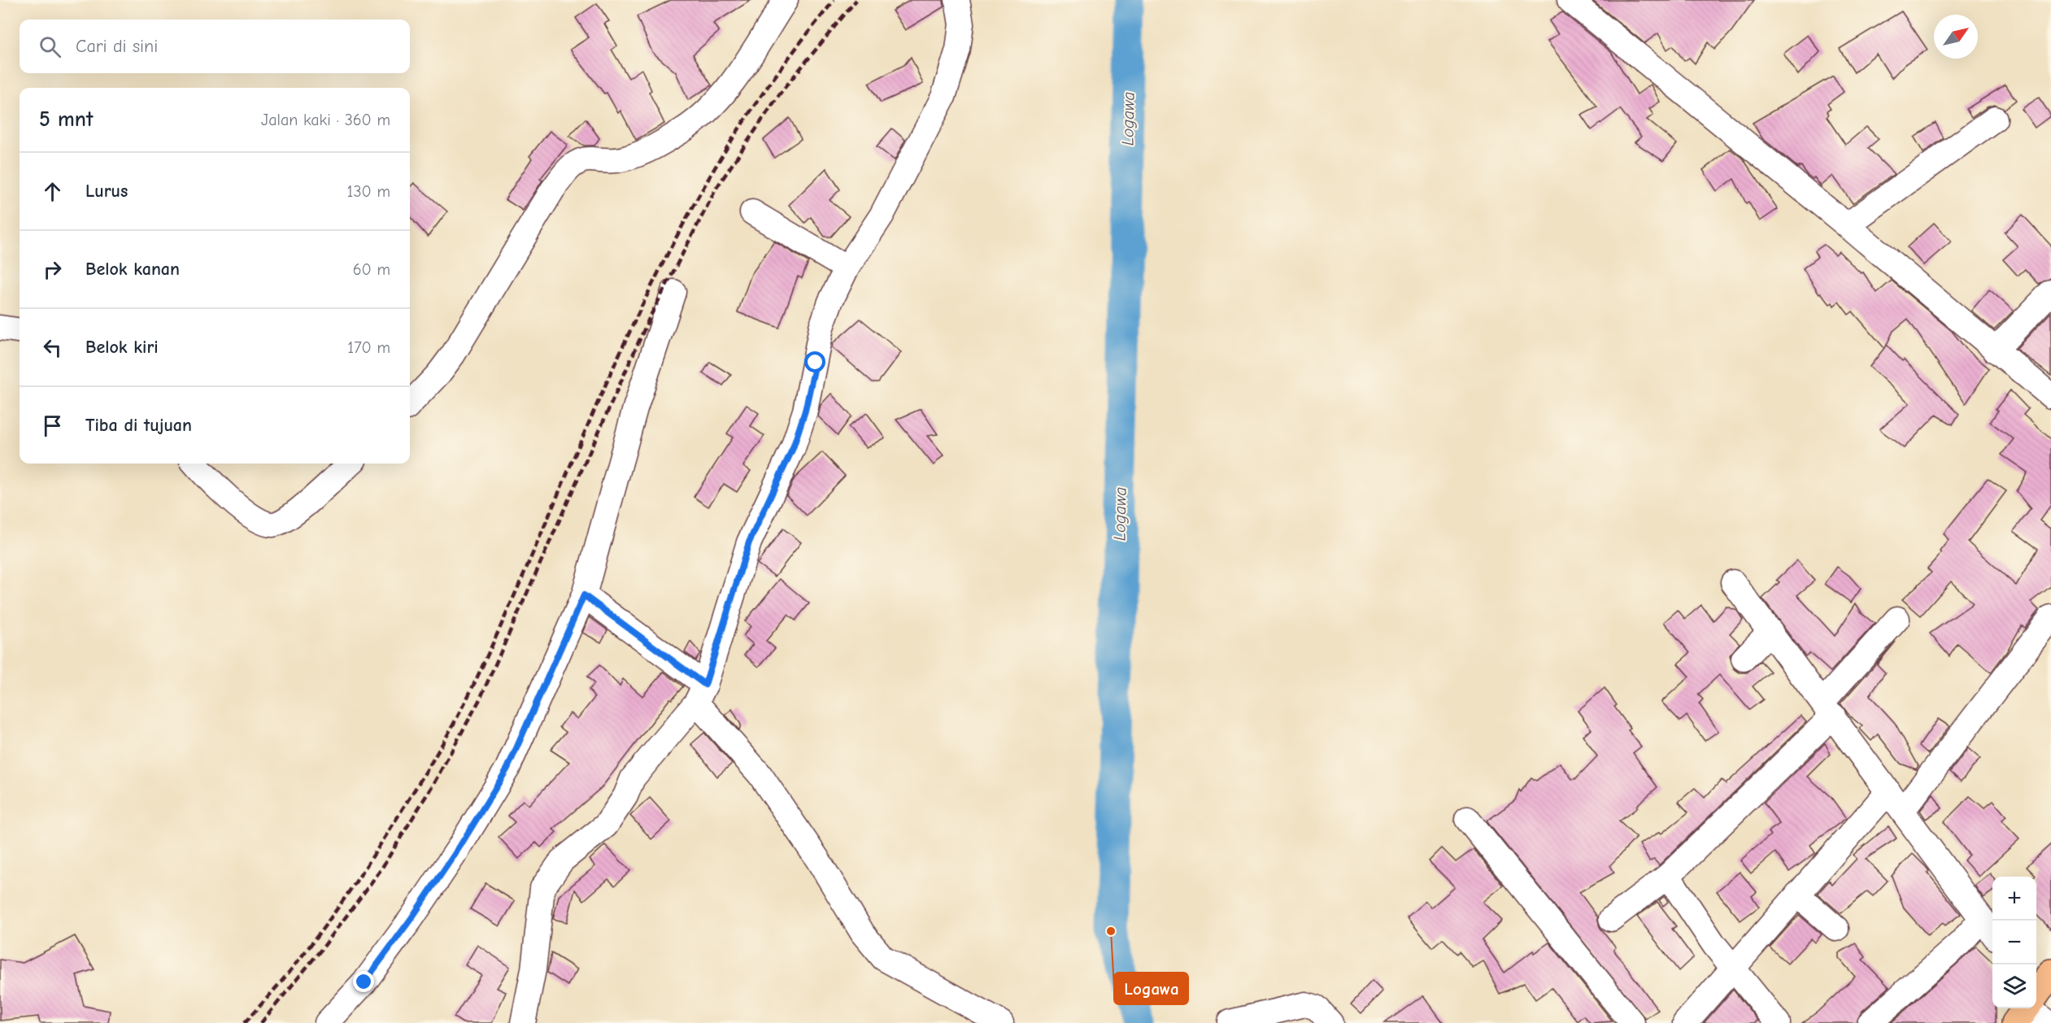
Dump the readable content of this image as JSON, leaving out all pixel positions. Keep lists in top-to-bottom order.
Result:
{
  "water": ["Logawa"],
  "places": ["Logawa"],
  "north": "top right",
  "page": {
    "search": "Cari di sini",
    "heading": ["5 mnt", "Jalan kaki · 360 m"],
    "list": [
      ["Lurus", "130 m"],
      ["Belok kanan", "60 m"],
      ["Belok kiri", "170 m"],
      "Tiba di tujuan"
    ],
    "map_buttons": ["+", "−"]
  }
}
